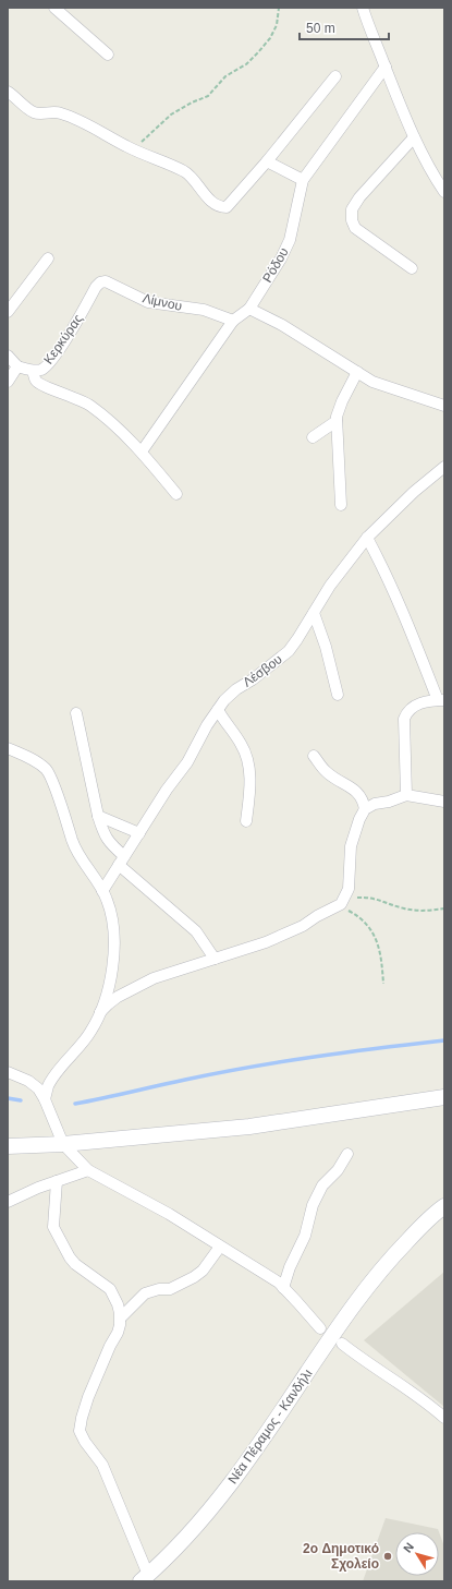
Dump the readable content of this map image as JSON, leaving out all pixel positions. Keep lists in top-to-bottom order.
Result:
{
  "streets": {
    "street": [
      "Ρόδου",
      "Λίμνου",
      "Κερκύρας",
      "Λέσβου",
      "Νέα Πέραμος - Κανδήλι"
    ]
  },
  "crossings": [
    ["Ρόδου", "Λίμνου"],
    ["Λίμνου", "Κερκύρας"]
  ],
  "places": ["2o Δημοτικό Σχολείο"],
  "scale_bar": "50 m",
  "north": "top left"
}
